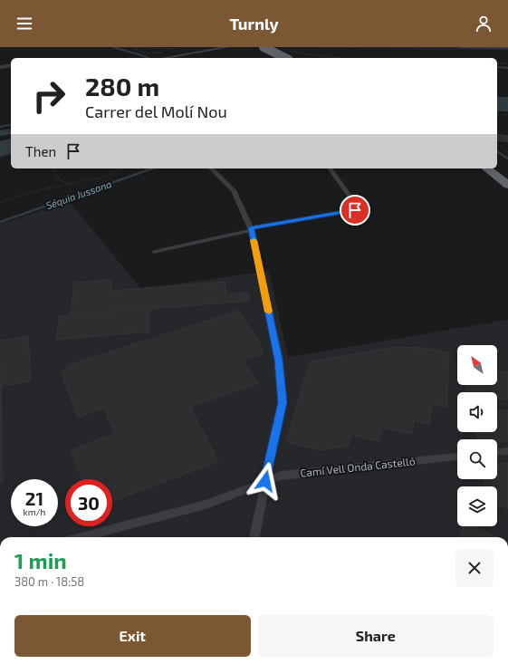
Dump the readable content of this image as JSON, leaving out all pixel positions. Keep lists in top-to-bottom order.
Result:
{
  "streets": {
    "street": ["Camí Vell Onda Castelló"]
  },
  "water": ["Séquia Jussana"],
  "north": "top left",
  "page": {
    "header": "Turnly",
    "turn": ["280 m", "Carrer del Molí Nou"],
    "then": "Then",
    "speed": "21 km/h",
    "limit": "30",
    "heading": ["1 min", "380 m · 18:58"],
    "buttons": ["Exit", "Share"]
  }
}
